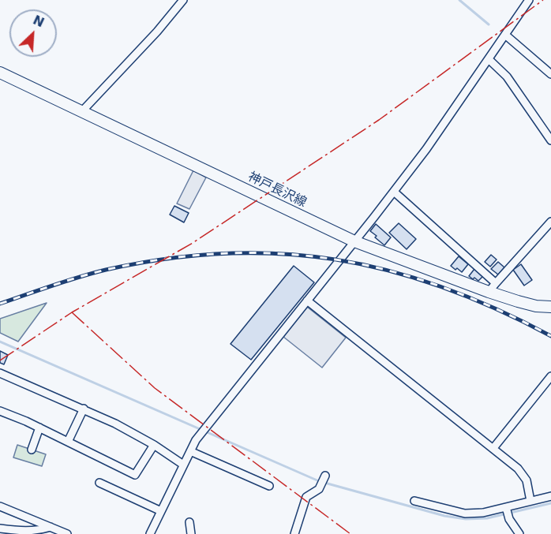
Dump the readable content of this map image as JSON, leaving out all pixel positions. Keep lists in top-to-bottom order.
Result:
{
  "streets": {
    "main road": ["神戸長沢線"]
  },
  "north": "top right"
}
